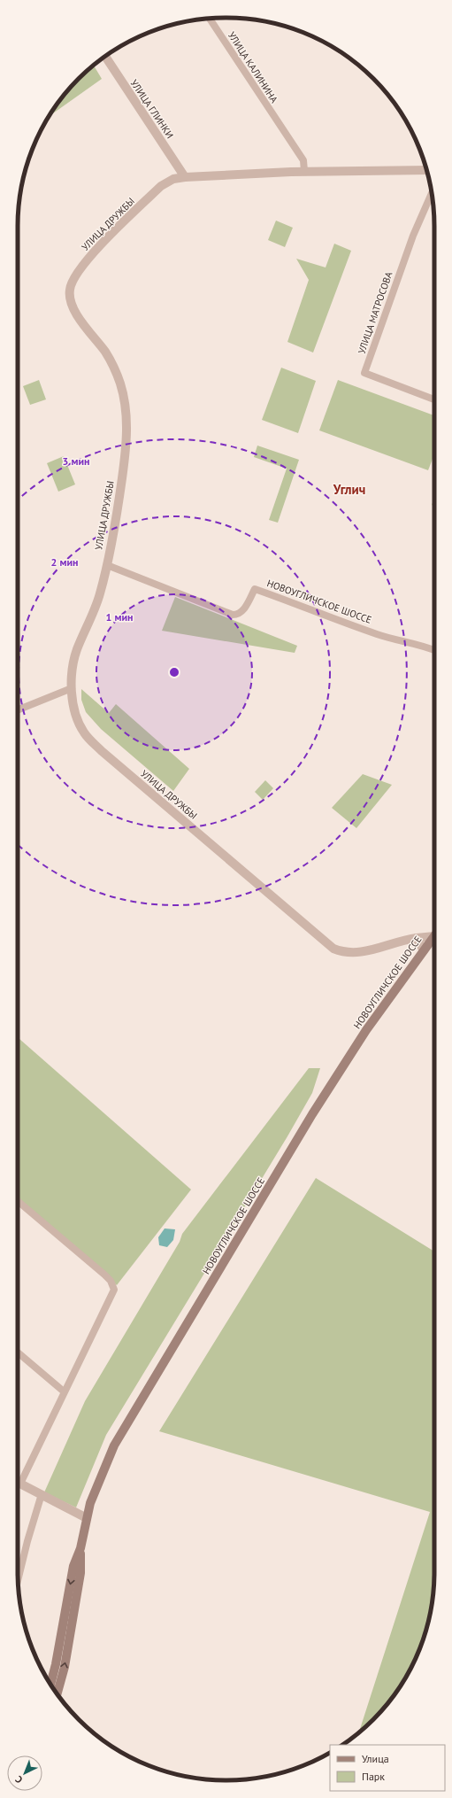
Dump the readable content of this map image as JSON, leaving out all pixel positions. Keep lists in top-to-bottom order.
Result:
{
  "streets": {
    "main road": ["НОВОУГЛИЧСКОЕ ШОССЕ"],
    "street": [
      "УЛИЦА КАЛИНИНА",
      "УЛИЦА ГЛИНКИ",
      "УЛИЦА ДРУЖБЫ",
      "УЛИЦА МАТРОСОВА"
    ]
  },
  "crossings": [
    ["УЛИЦА КАЛИНИНА", "УЛИЦА ДРУЖБЫ"],
    ["УЛИЦА ГЛИНКИ", "УЛИЦА ДРУЖБЫ"],
    ["УЛИЦА ДРУЖБЫ", "НОВОУГЛИЧСКОЕ ШОССЕ"]
  ],
  "districts": ["Углич"],
  "legend": ["Улица", "Парк"],
  "north": "bottom left",
  "rings": ["3 мин", "2 мин", "1 мин"]
}
